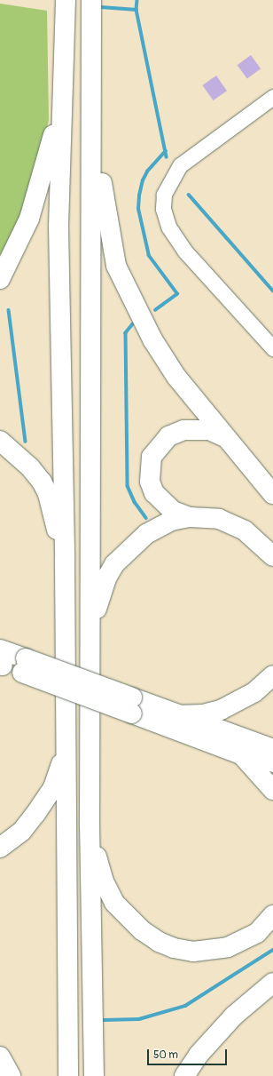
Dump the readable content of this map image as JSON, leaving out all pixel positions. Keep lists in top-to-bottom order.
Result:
{
  "scale_bar": "50 m"
}
